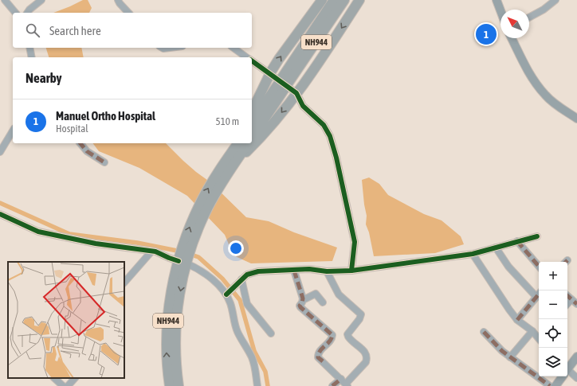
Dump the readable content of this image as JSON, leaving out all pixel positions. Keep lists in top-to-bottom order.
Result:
{
  "streets": {
    "highway": ["NH944"]
  },
  "north": "top left",
  "page": {
    "search": "Search here",
    "pins": "1",
    "heading": "Nearby",
    "list": [
      {
        "mark": "1",
        "name": "Manuel Ortho Hospital",
        "note": "Hospital",
        "value": "510 m"
      }
    ],
    "map_buttons": ["+", "−"]
  }
}
